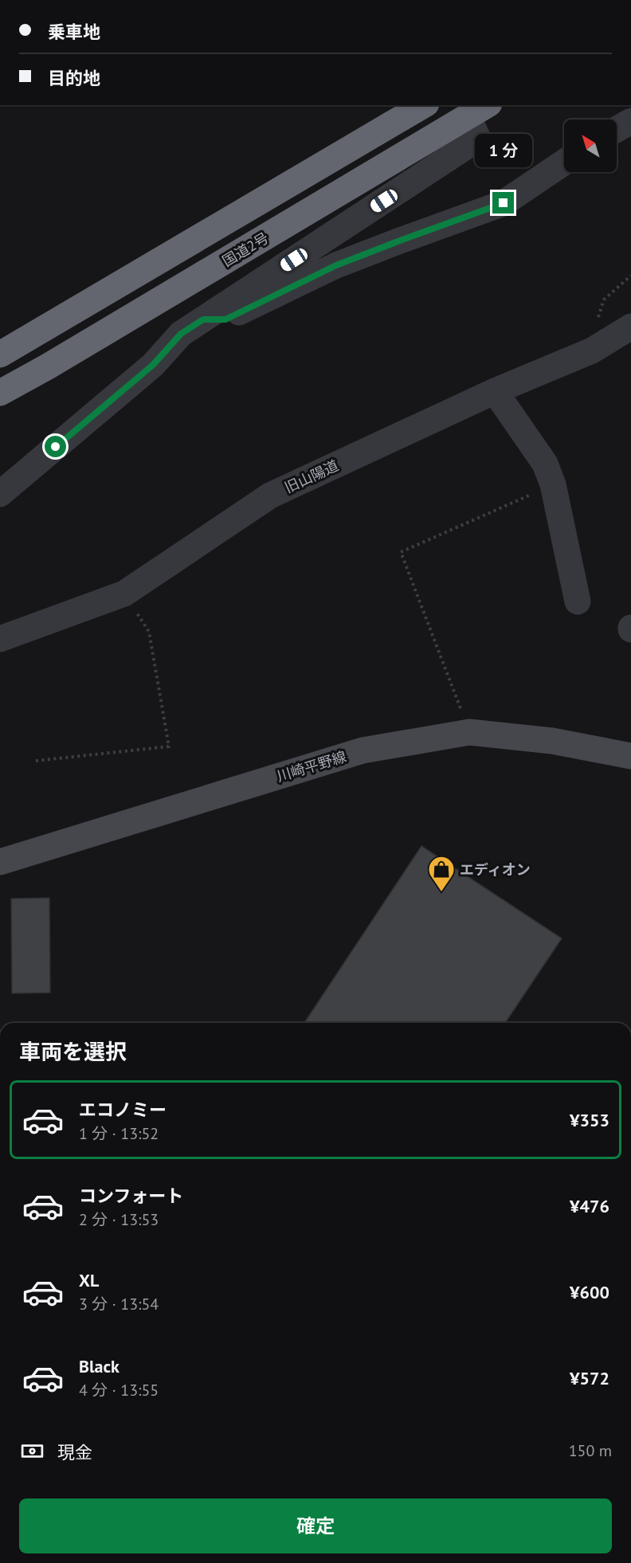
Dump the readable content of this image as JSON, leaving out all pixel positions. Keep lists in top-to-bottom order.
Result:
{
  "streets": {
    "highway": ["国道2号"],
    "street": ["旧山陽道", "川崎平野線"]
  },
  "places": {
    "shop": ["エディオン"]
  },
  "north": "top left",
  "page": {
    "banner": ["乗車地", "目的地"],
    "bubble": "1 分",
    "heading": "車両を選択",
    "list": [
      {
        "name": "エコノミー",
        "note": "1 分 · 13:52",
        "value": "¥353"
      },
      {
        "name": "コンフォート",
        "note": "2 分 · 13:53",
        "value": "¥476"
      },
      {
        "name": "XL",
        "note": "3 分 · 13:54",
        "value": "¥600"
      },
      {
        "name": "Black",
        "note": "4 分 · 13:55",
        "value": "¥572"
      }
    ],
    "pay": ["現金", "150 m"],
    "buttons": "確定"
  }
}
